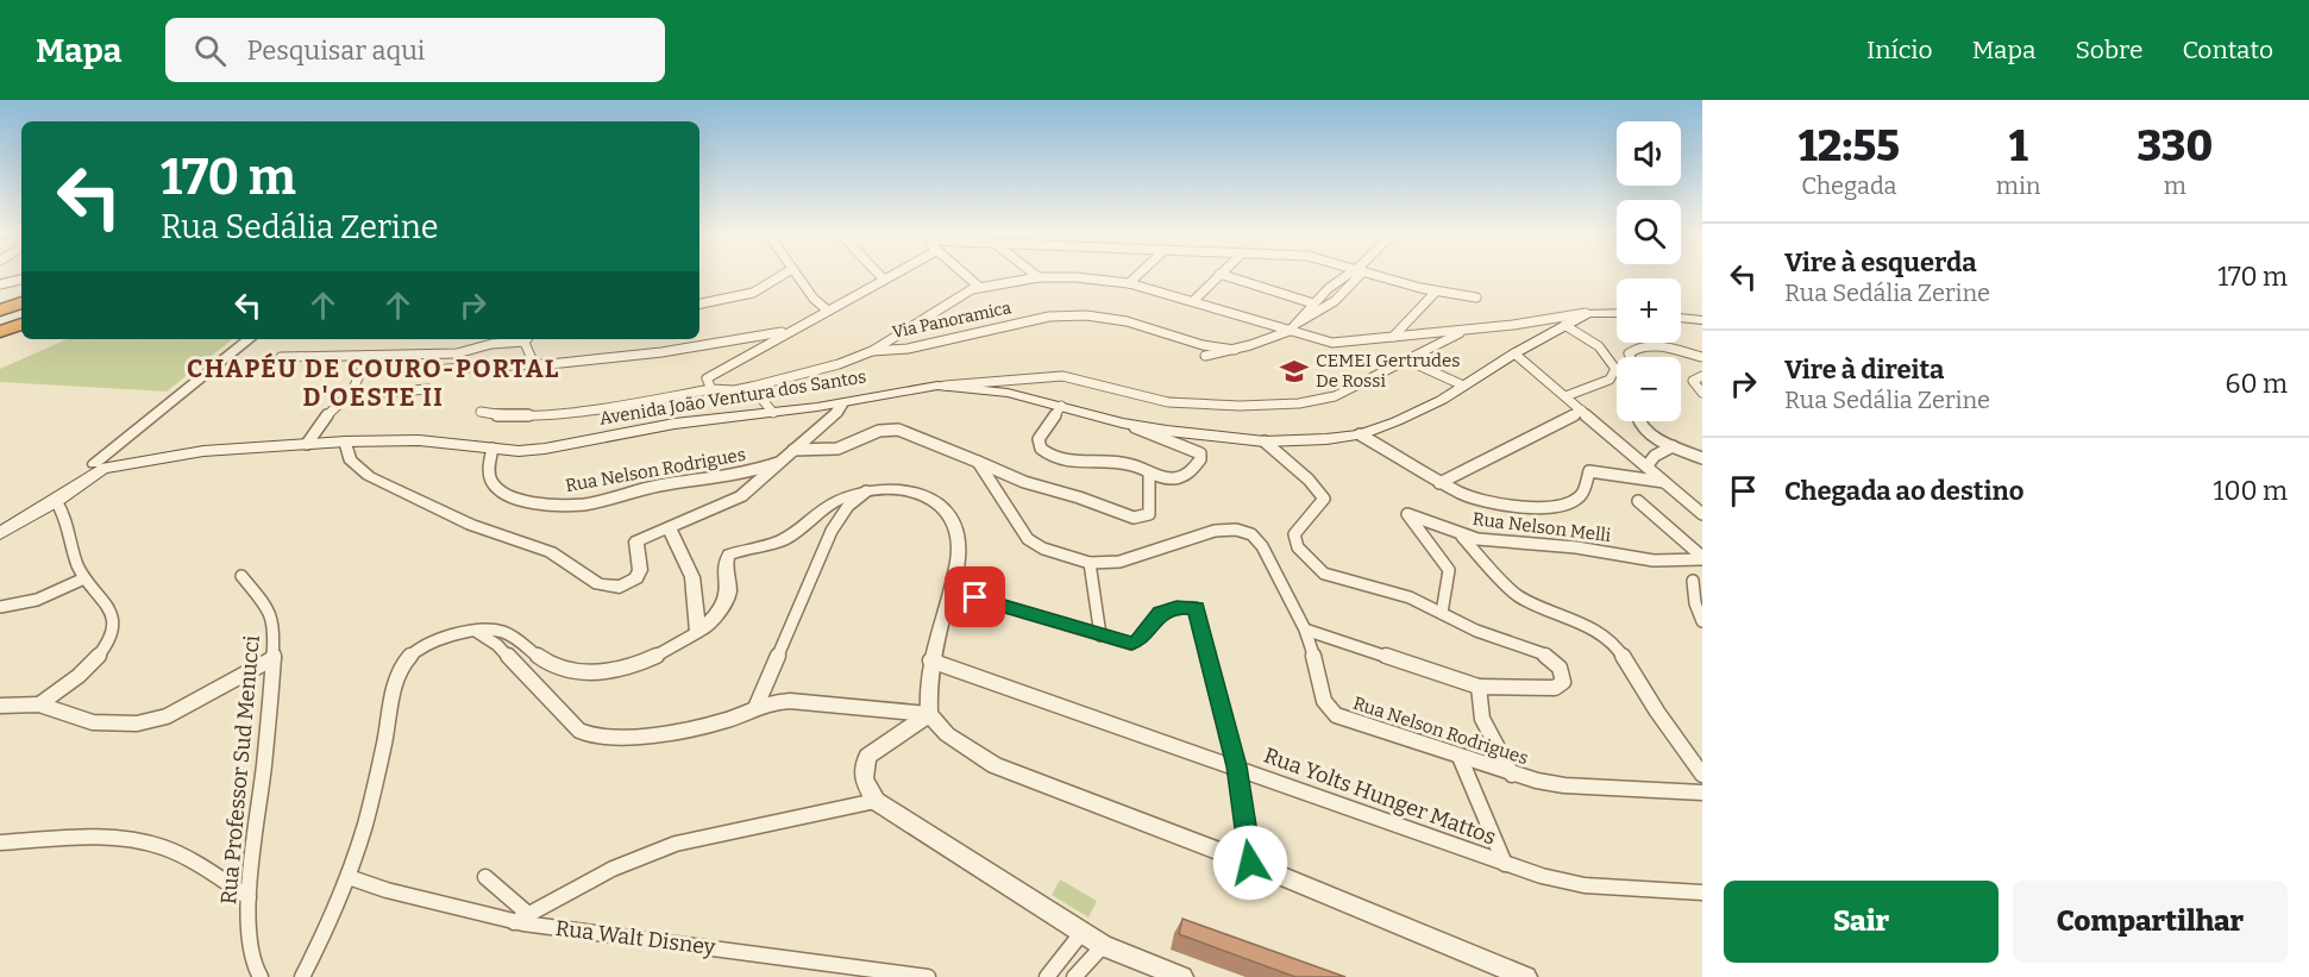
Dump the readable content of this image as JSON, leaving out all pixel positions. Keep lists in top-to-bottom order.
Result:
{
  "streets": {
    "main road": ["Avenida João Ventura dos Santos"],
    "street": [
      "Via Panoramica",
      "Rua Nelson Rodrigues",
      "Rua Nelson Melli",
      "Rua Professor Sud Menucci",
      "Rua Yolts Hunger Mattos",
      "Rua Walt Disney"
    ]
  },
  "crossings": [
    ["Avenida João Ventura dos Santos", "Rua Nelson Rodrigues"]
  ],
  "districts": ["CHAPÉU DE COURO-PORTAL D'OESTE II"],
  "places": {
    "school or university": ["CEMEI Gertrudes De Rossi"]
  },
  "page": {
    "header": "Mapa",
    "search": "Pesquisar aqui",
    "nav": [
      "Início",
      "Mapa",
      "Sobre",
      "Contato"
    ],
    "eta": [
      "12:55",
      "Chegada",
      "1",
      "min",
      "330",
      "m"
    ],
    "map_buttons": ["+", "−"],
    "turn": ["170 m", "Rua Sedália Zerine"],
    "list": [
      {
        "name": "Vire à esquerda",
        "note": "Rua Sedália Zerine",
        "value": "170 m"
      },
      {
        "name": "Vire à direita",
        "note": "Rua Sedália Zerine",
        "value": "60 m"
      },
      {
        "name": "Chegada ao destino",
        "value": "100 m"
      }
    ],
    "buttons": ["Sair", "Compartilhar"]
  }
}
